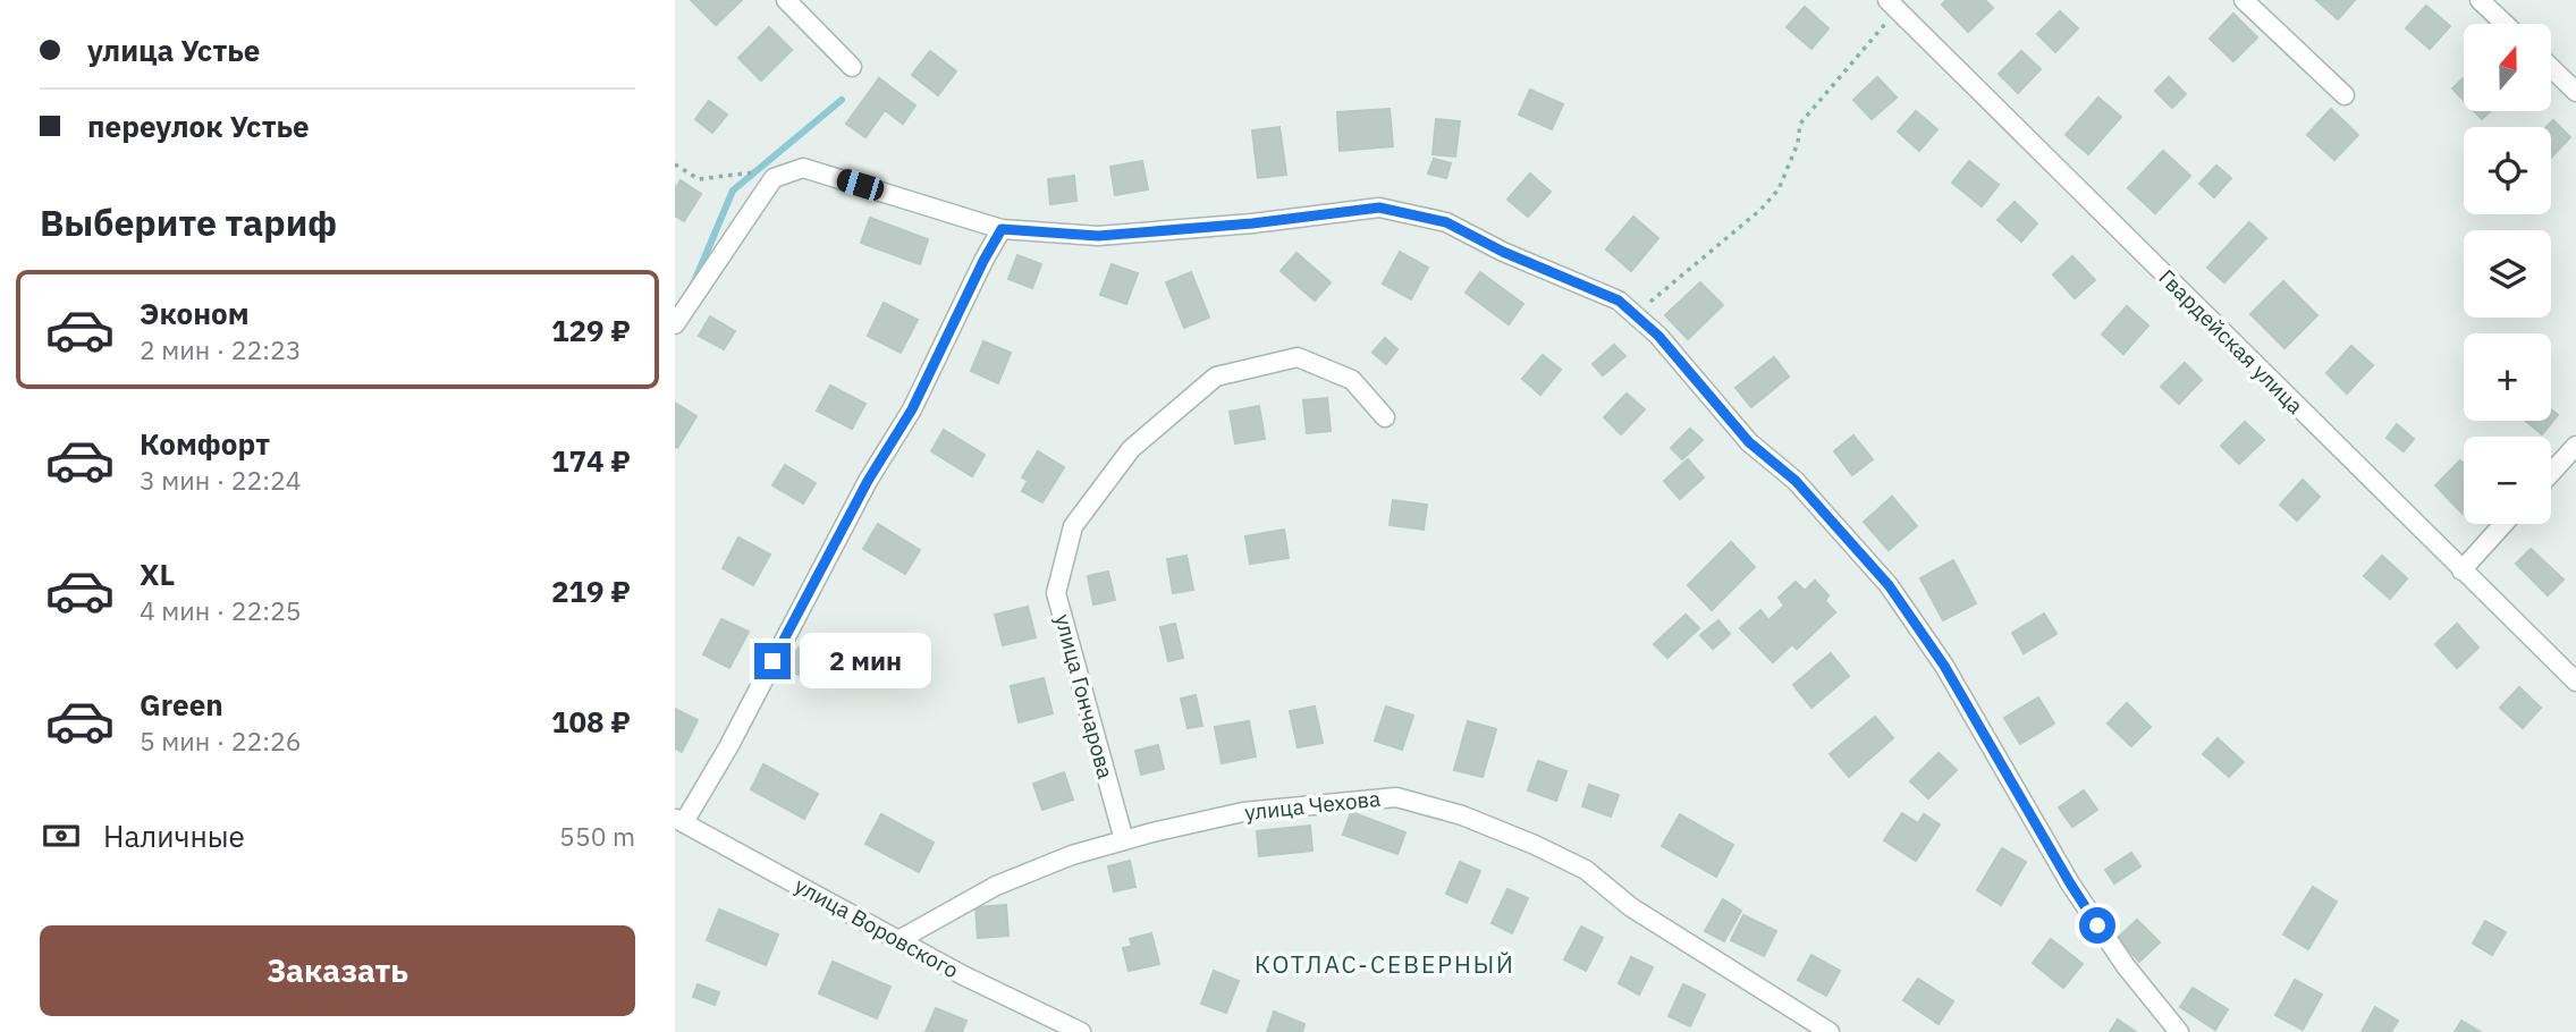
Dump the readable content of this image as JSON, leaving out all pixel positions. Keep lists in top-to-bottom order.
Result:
{
  "streets": {
    "street": [
      "Гвардейская улица",
      "улица Гончарова",
      "улица Чехова",
      "улица Воровского"
    ]
  },
  "crossings": [
    ["улица Гончарова", "улица Чехова"],
    ["улица Чехова", "улица Воровского"]
  ],
  "districts": ["КОТЛАС-СЕВЕРНЫЙ"],
  "north": "top",
  "page": {
    "banner": ["улица Устье", "переулок Устье"],
    "map_buttons": ["+", "−"],
    "heading": "Выберите тариф",
    "list": [
      {
        "name": "Эконом",
        "note": "2 мин · 22:23",
        "value": "129 ₽"
      },
      {
        "name": "Комфорт",
        "note": "3 мин · 22:24",
        "value": "174 ₽"
      },
      {
        "name": "XL",
        "note": "4 мин · 22:25",
        "value": "219 ₽"
      },
      {
        "name": "Green",
        "note": "5 мин · 22:26",
        "value": "108 ₽"
      }
    ],
    "bubble": "2 мин",
    "pay": ["Наличные", "550 m"],
    "buttons": "Заказать"
  }
}
